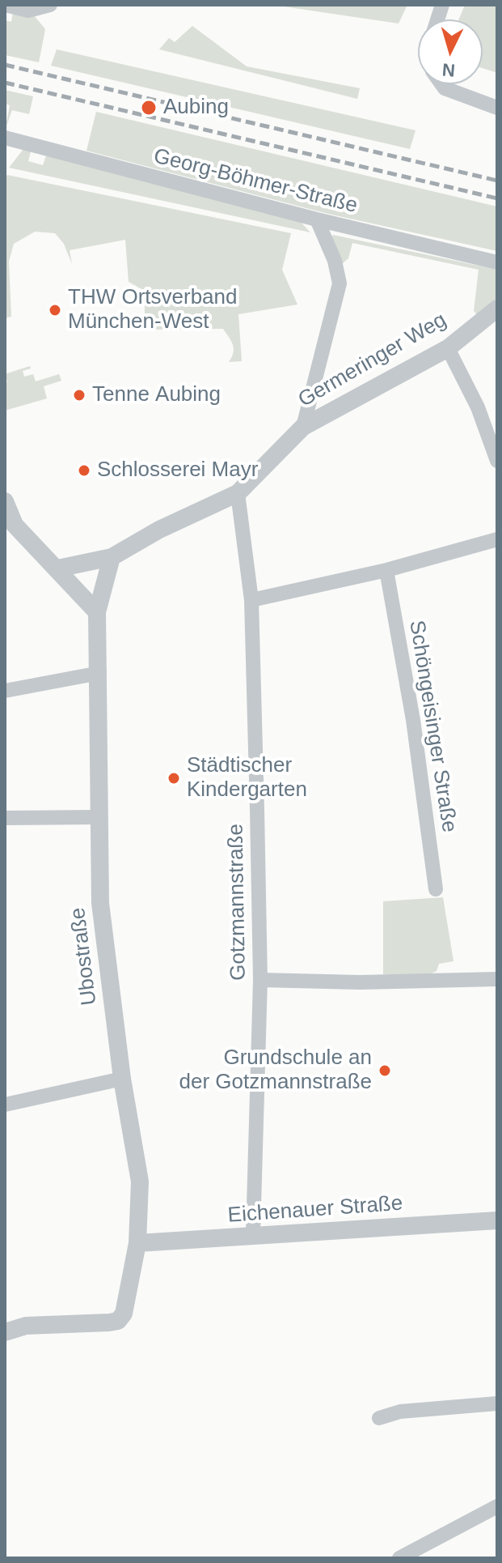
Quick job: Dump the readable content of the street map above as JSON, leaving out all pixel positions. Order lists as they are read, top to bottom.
{
  "streets": {
    "street": [
      "Georg-Böhmer-Straße",
      "Germeringer Weg",
      "Schöngeisinger Straße",
      "Gotzmannstraße",
      "Ubostraße",
      "Eichenauer Straße"
    ]
  },
  "crossings": [
    ["Germeringer Weg", "Gotzmannstraße"],
    ["Gotzmannstraße", "Eichenauer Straße"],
    ["Ubostraße", "Eichenauer Straße"]
  ],
  "places": [
    "Aubing",
    "THW Ortsverband München-West",
    "Tenne Aubing",
    "Schlosserei Mayr",
    "Städtischer Kindergarten",
    "Grundschule an der Gotzmannstraße"
  ],
  "north": "bottom"
}
